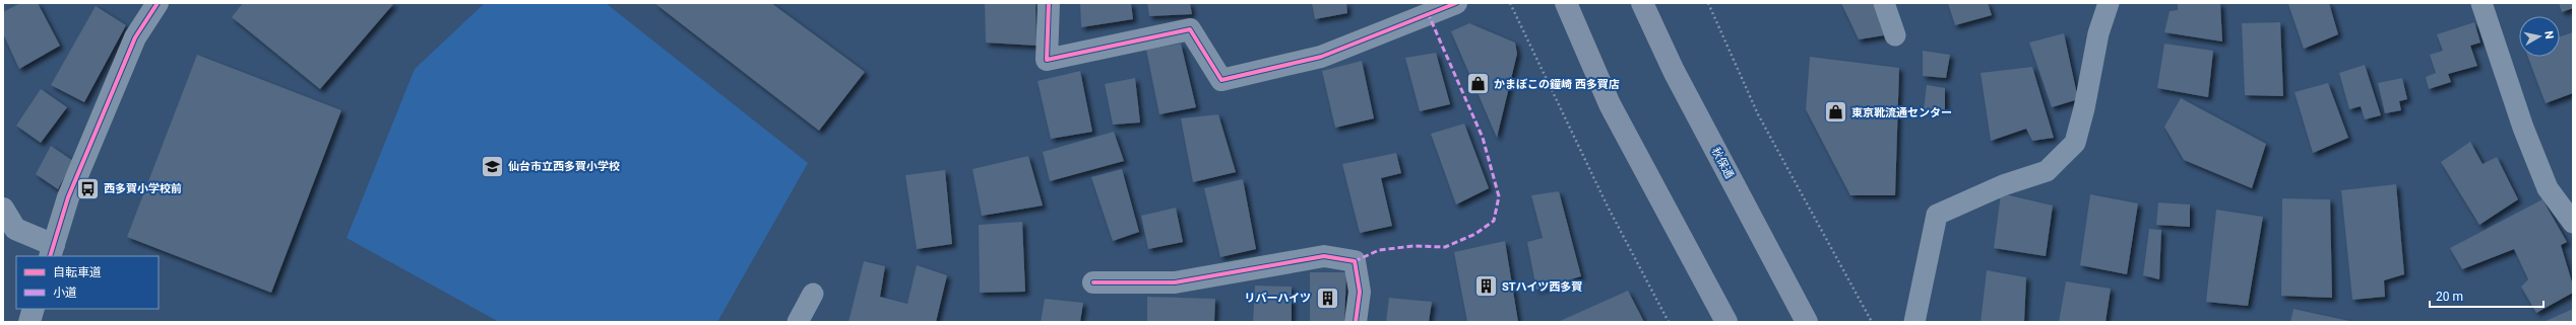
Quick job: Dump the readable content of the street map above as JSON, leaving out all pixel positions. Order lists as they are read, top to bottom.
{
  "streets": {
    "highway": ["秋保通"]
  },
  "places": {
    "shop": ["かまぼこの鐘崎 西多賀店", "東京靴流通センター"],
    "school or university": ["仙台市立西多賀小学校"],
    "bus stop": ["西多賀小学校前"],
    "building": ["STハイツ西多賀", "リバーハイツ"]
  },
  "legend": ["自転車道", "小道"],
  "scale_bar": "20 m",
  "north": "right"
}
